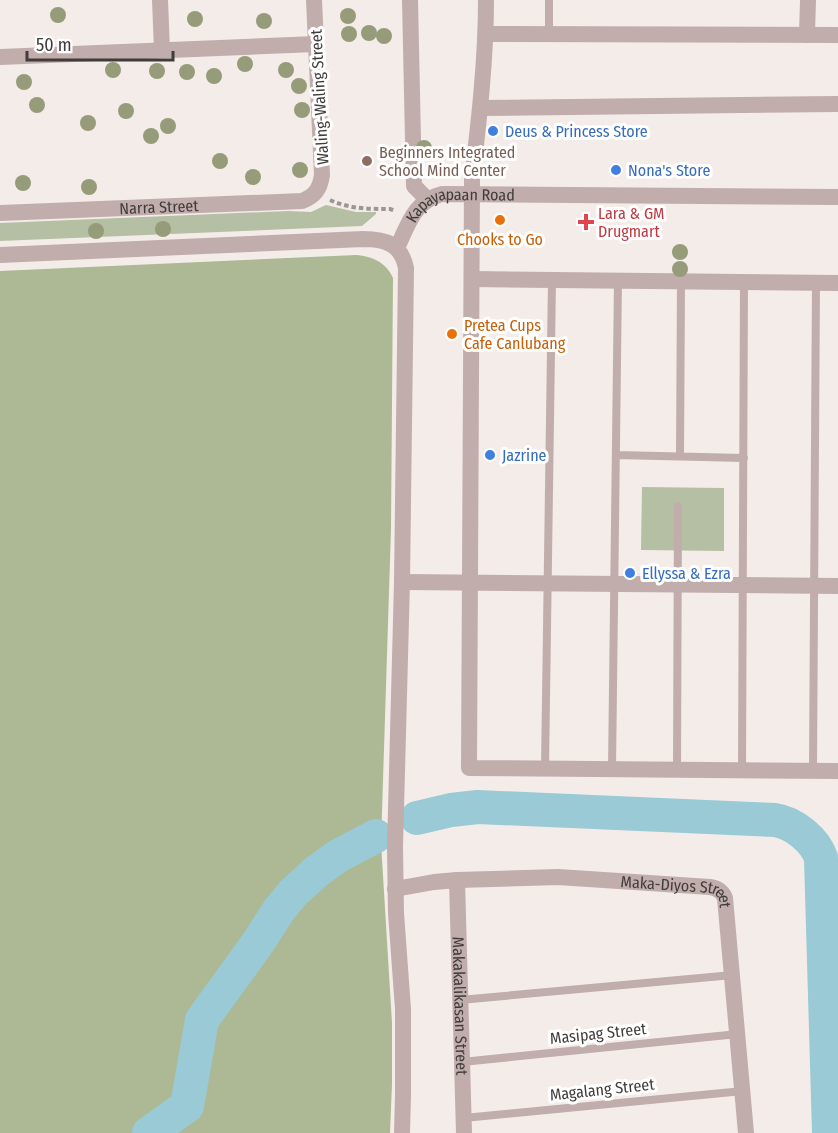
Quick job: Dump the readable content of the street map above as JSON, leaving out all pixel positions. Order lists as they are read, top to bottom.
{
  "streets": {
    "street": [
      "Waling-Waling Street",
      "Narra Street",
      "Kapayapaan Road",
      "Maka-Diyos Street",
      "Makakalikasan Street"
    ],
    "lane": ["Masipag Street", "Magalang Street"]
  },
  "crossings": [
    ["Waling-Waling Street", "Narra Street"],
    ["Maka-Diyos Street", "Makakalikasan Street"],
    ["Maka-Diyos Street", "Masipag Street"],
    ["Maka-Diyos Street", "Magalang Street"],
    ["Makakalikasan Street", "Masipag Street"],
    ["Makakalikasan Street", "Magalang Street"]
  ],
  "places": {
    "other": [
      "Deus & Princess Store",
      "Beginners Integrated School Mind Center",
      "Nona's Store",
      "Chooks to Go",
      "Pretea Cups Cafe Canlubang",
      "Jazrine",
      "Ellyssa & Ezra"
    ],
    "health": ["Lara & GM Drugmart"]
  },
  "scale_bar": "50 m"
}
